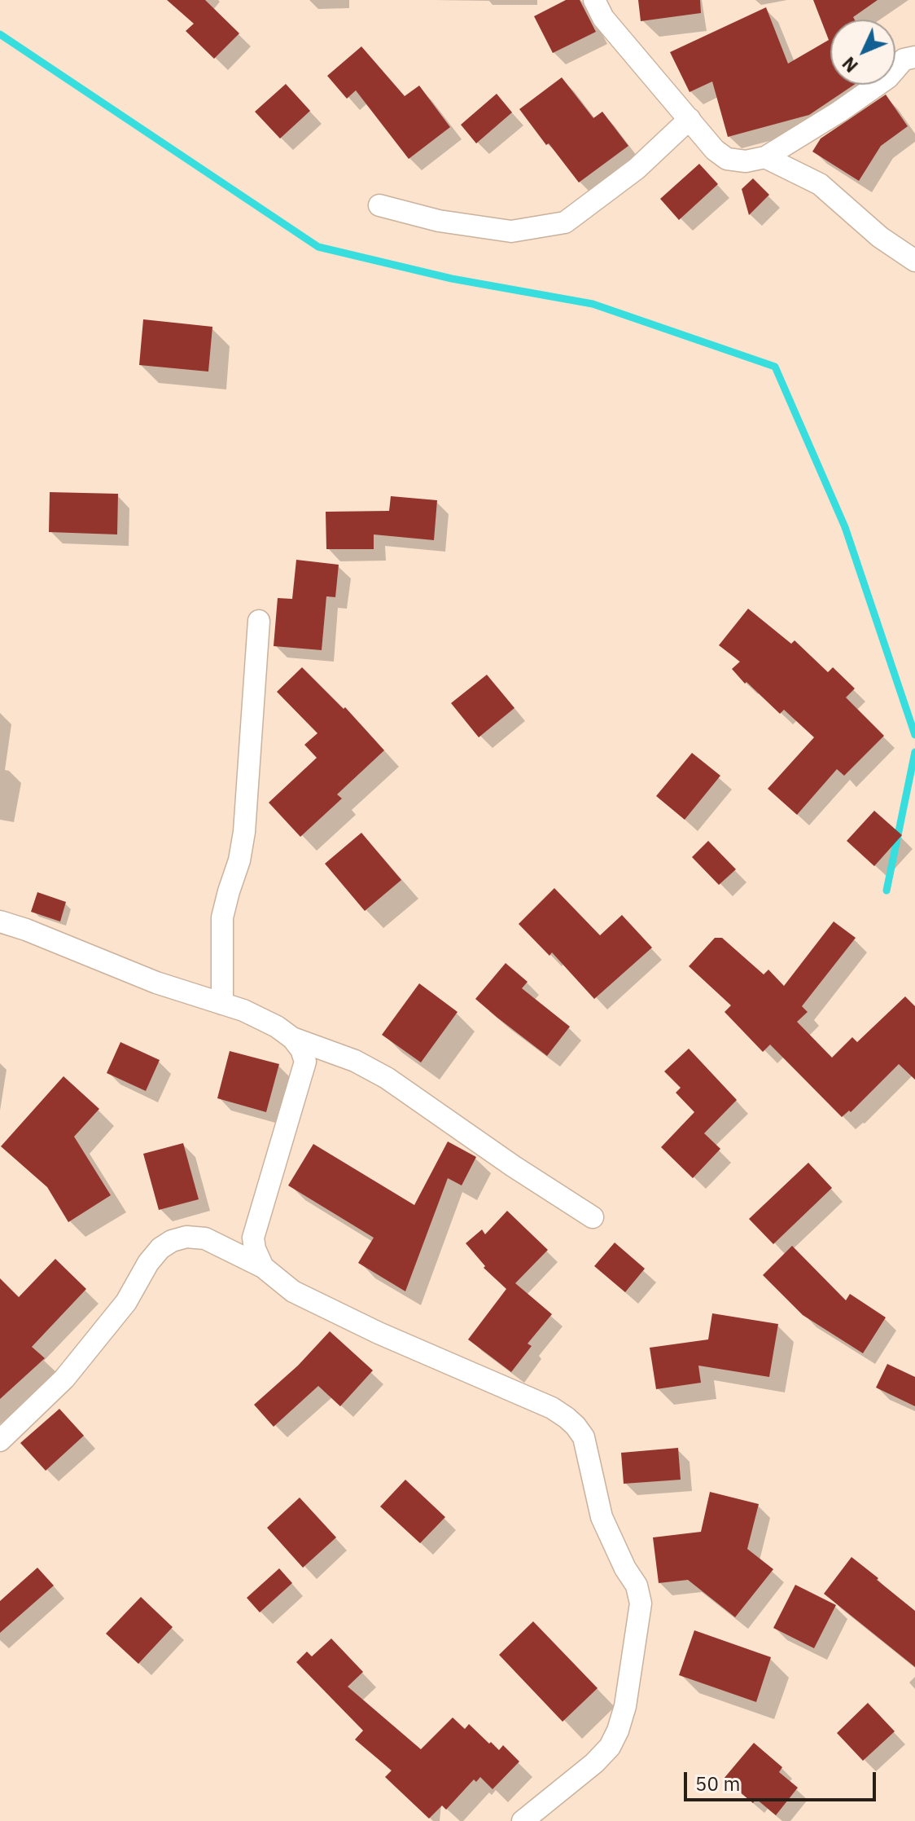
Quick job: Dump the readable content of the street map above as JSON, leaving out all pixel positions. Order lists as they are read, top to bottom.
{
  "scale_bar": "50 m",
  "north": "bottom left"
}
